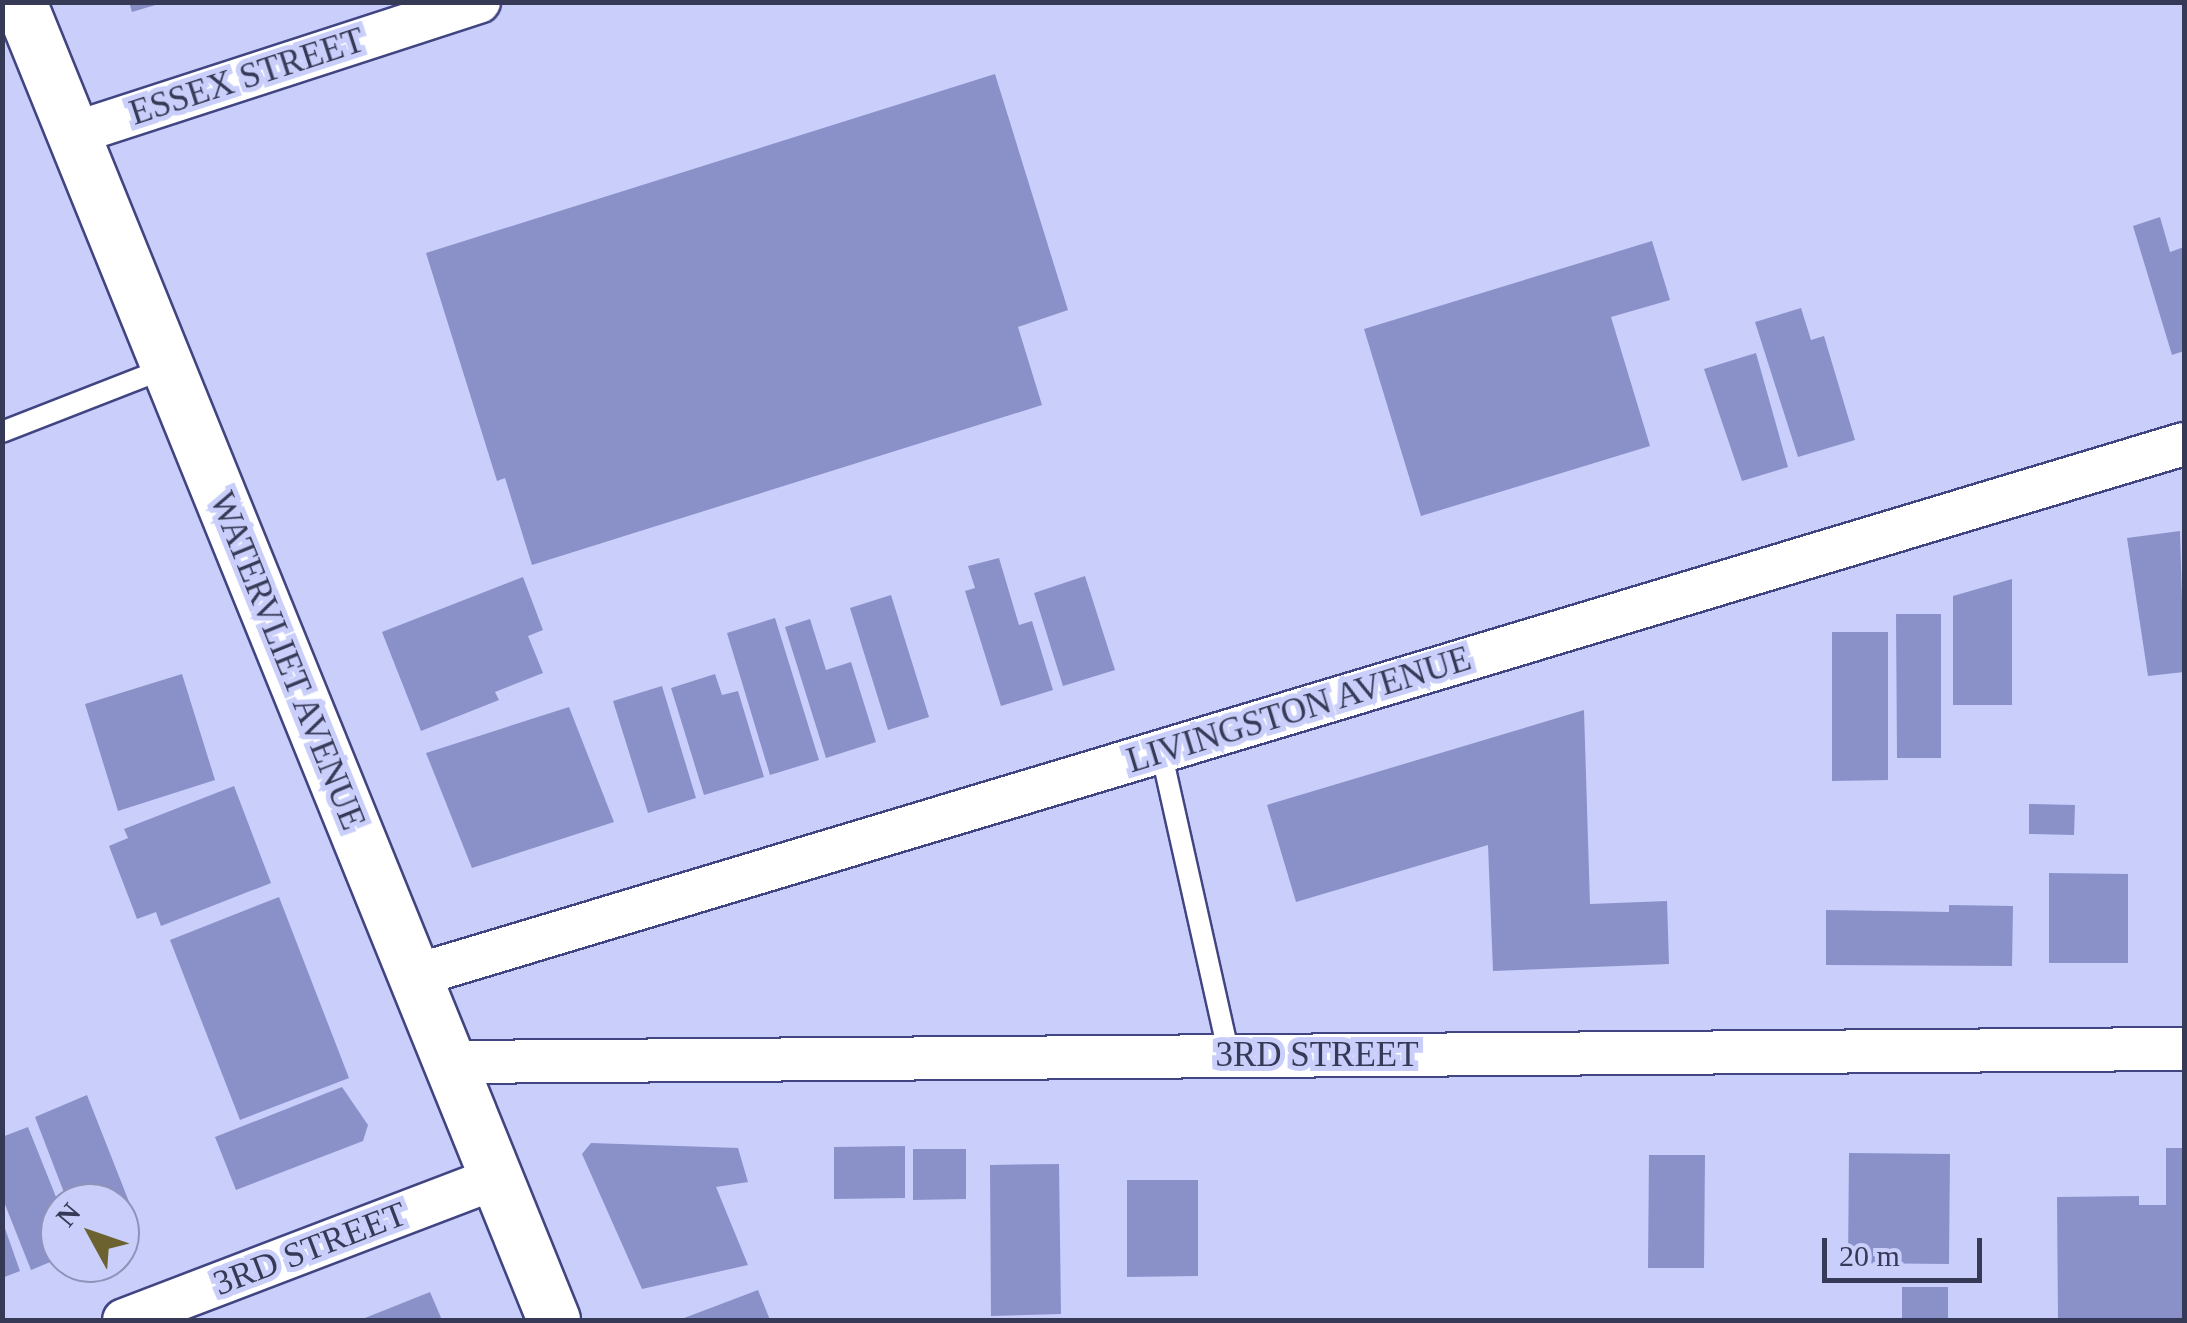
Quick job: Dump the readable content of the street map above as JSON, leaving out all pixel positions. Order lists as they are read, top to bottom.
{
  "streets": {
    "street": [
      "ESSEX STREET",
      "WATERVLIET AVENUE",
      "LIVINGSTON AVENUE",
      "3RD STREET"
    ]
  },
  "crossings": [
    ["ESSEX STREET", "WATERVLIET AVENUE"],
    ["WATERVLIET AVENUE", "LIVINGSTON AVENUE"],
    ["WATERVLIET AVENUE", "3RD STREET"]
  ],
  "scale_bar": "20 m",
  "north": "top left"
}
